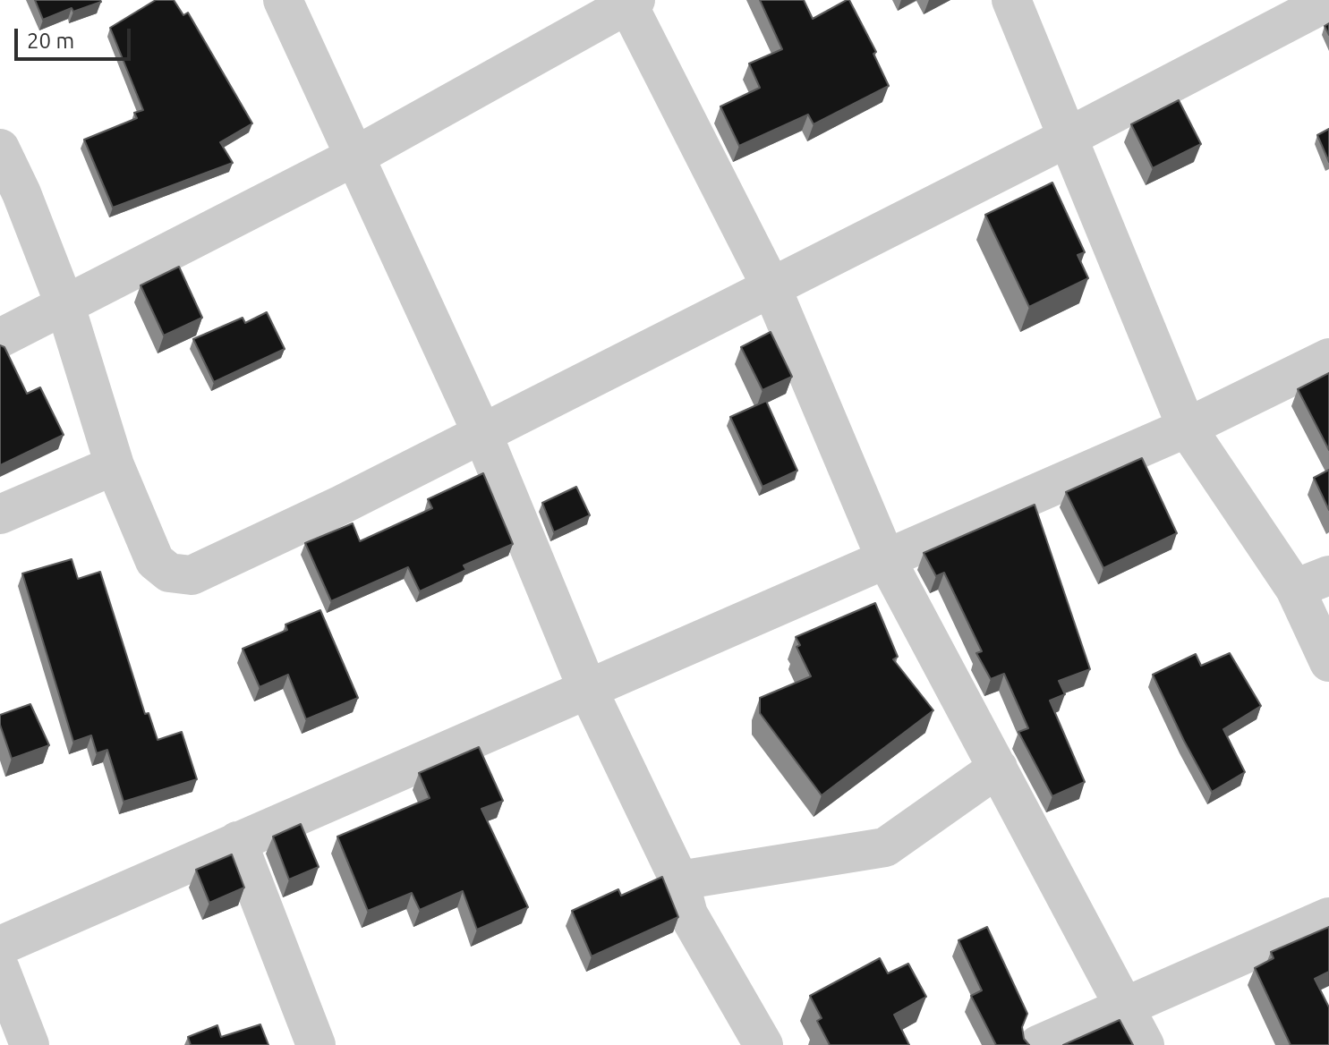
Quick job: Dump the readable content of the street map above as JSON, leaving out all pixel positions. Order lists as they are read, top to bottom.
{
  "scale_bar": "20 m"
}
